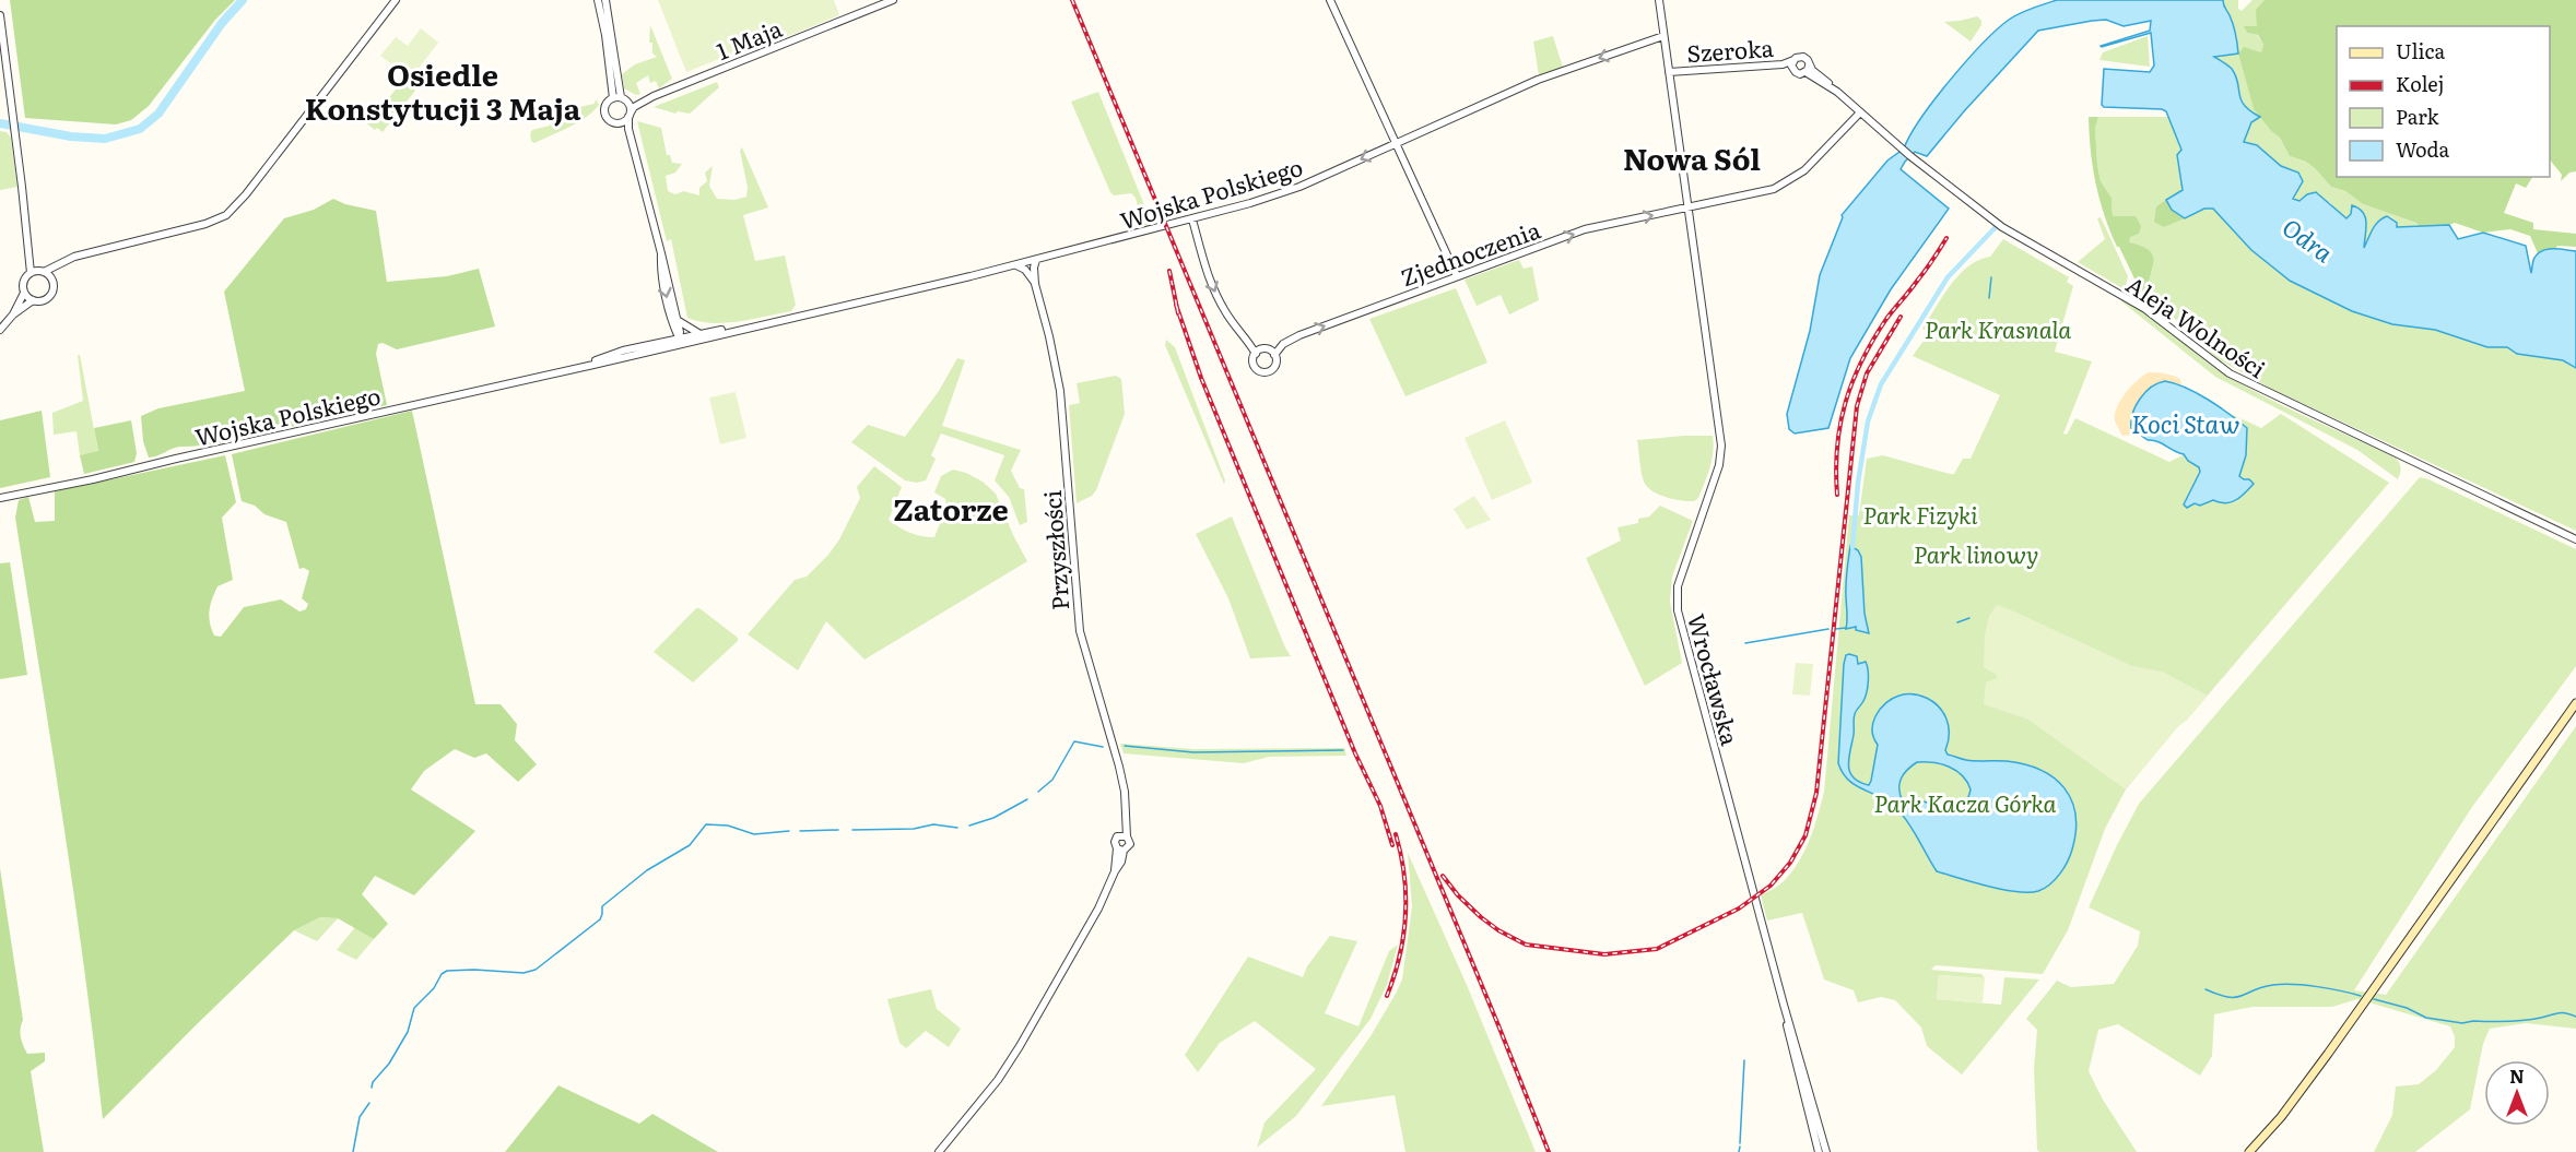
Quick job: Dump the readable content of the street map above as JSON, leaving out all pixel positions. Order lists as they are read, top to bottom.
{
  "streets": {
    "street": [
      "1 Maja",
      "Szeroka",
      "Wojska Polskiego",
      "Zjednoczenia",
      "Aleja Wolności",
      "Przyszłości",
      "Wrocławska"
    ]
  },
  "crossings": [
    ["Szeroka", "Aleja Wolności"],
    ["Szeroka", "Wrocławska"],
    ["Wojska Polskiego", "Przyszłości"],
    ["Wojska Polskiego", "Wrocławska"],
    ["Zjednoczenia", "Aleja Wolności"],
    ["Zjednoczenia", "Wrocławska"]
  ],
  "one_way": ["Zjednoczenia"],
  "districts": ["Osiedle Konstytucji 3 Maja", "Nowa Sól", "Zatorze"],
  "water": ["Odra", "Koci Staw"],
  "parks": [
    "Park Krasnala",
    "Park Fizyki",
    "Park linowy",
    "Park Kacza Górka"
  ],
  "legend": [
    "Ulica",
    "Kolej",
    "Park",
    "Woda"
  ],
  "north": "top"
}
